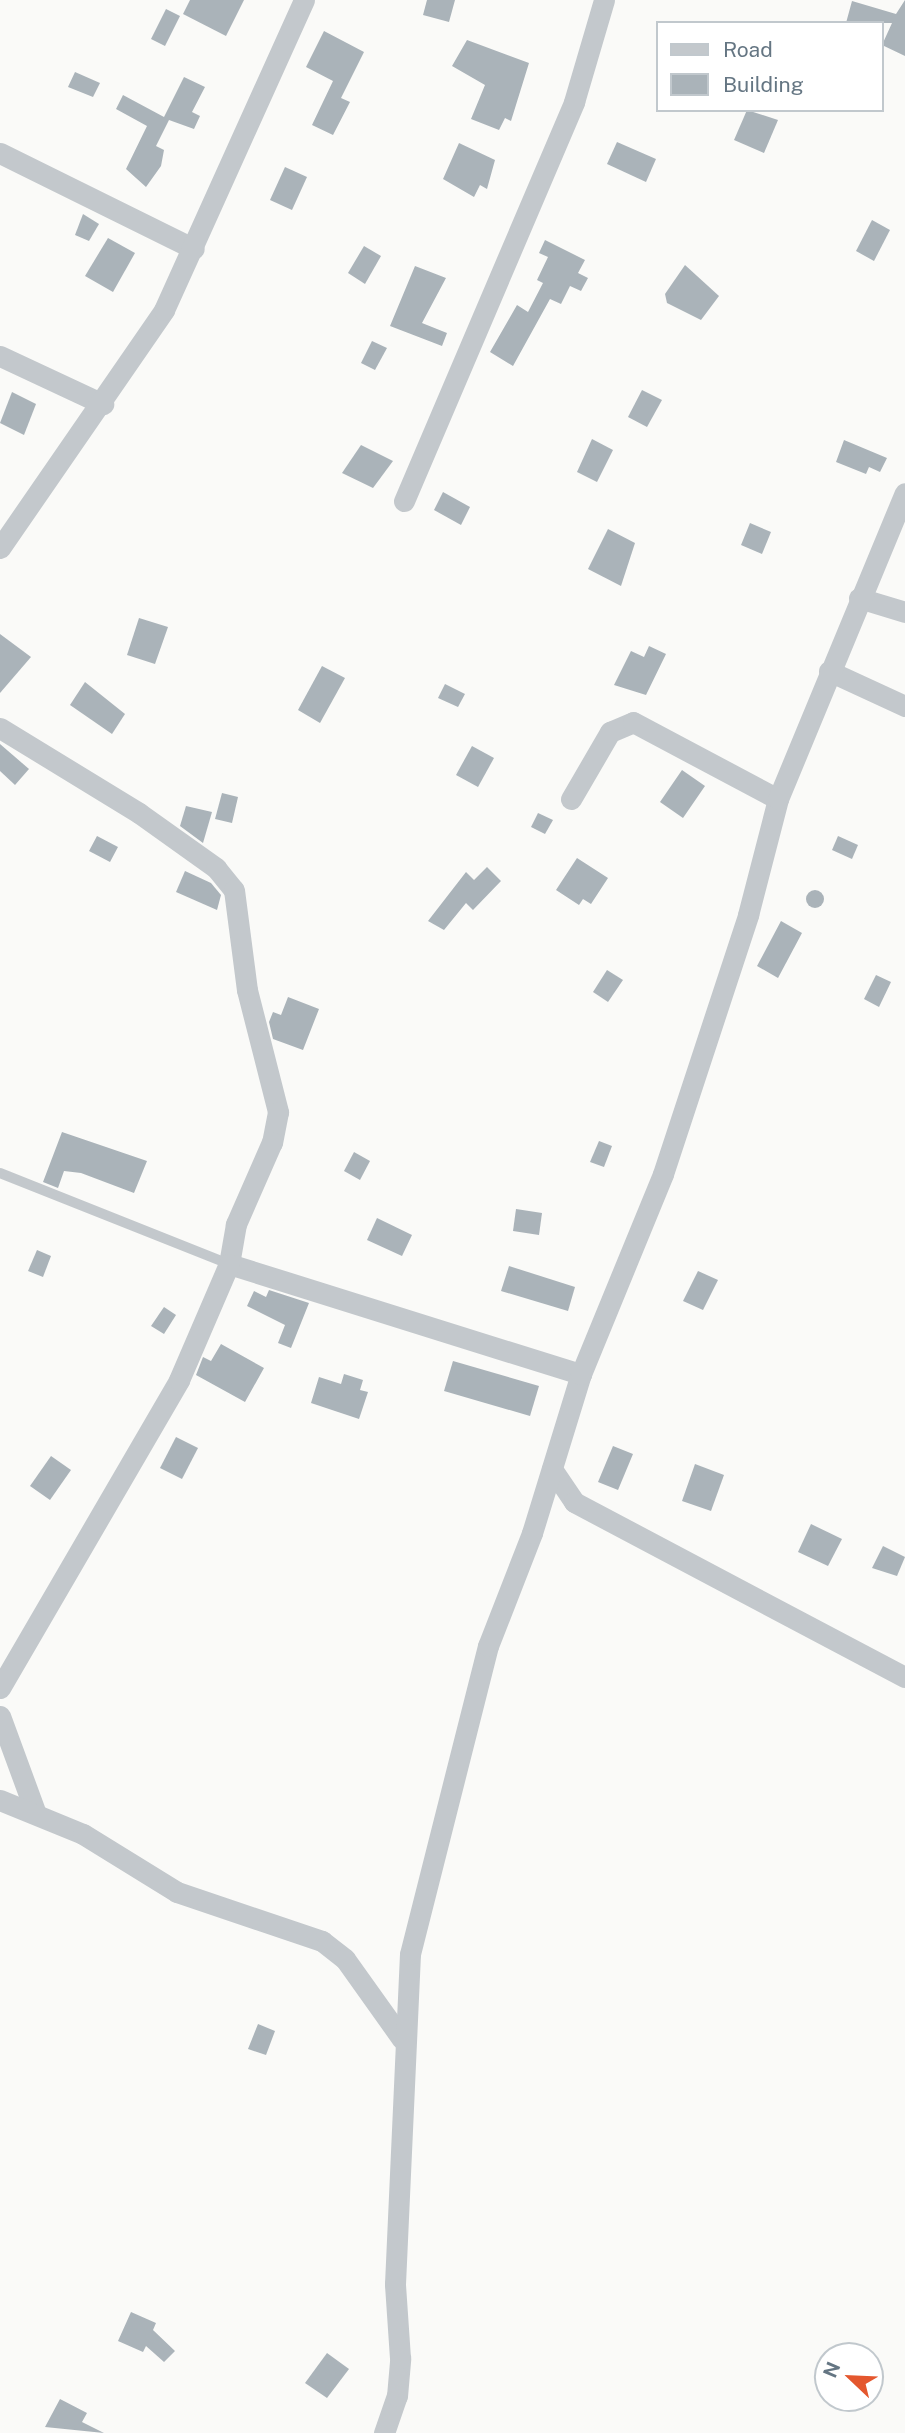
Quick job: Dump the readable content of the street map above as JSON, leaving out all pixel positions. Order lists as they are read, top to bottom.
{
  "legend": ["Road", "Building"],
  "north": "top left"
}
